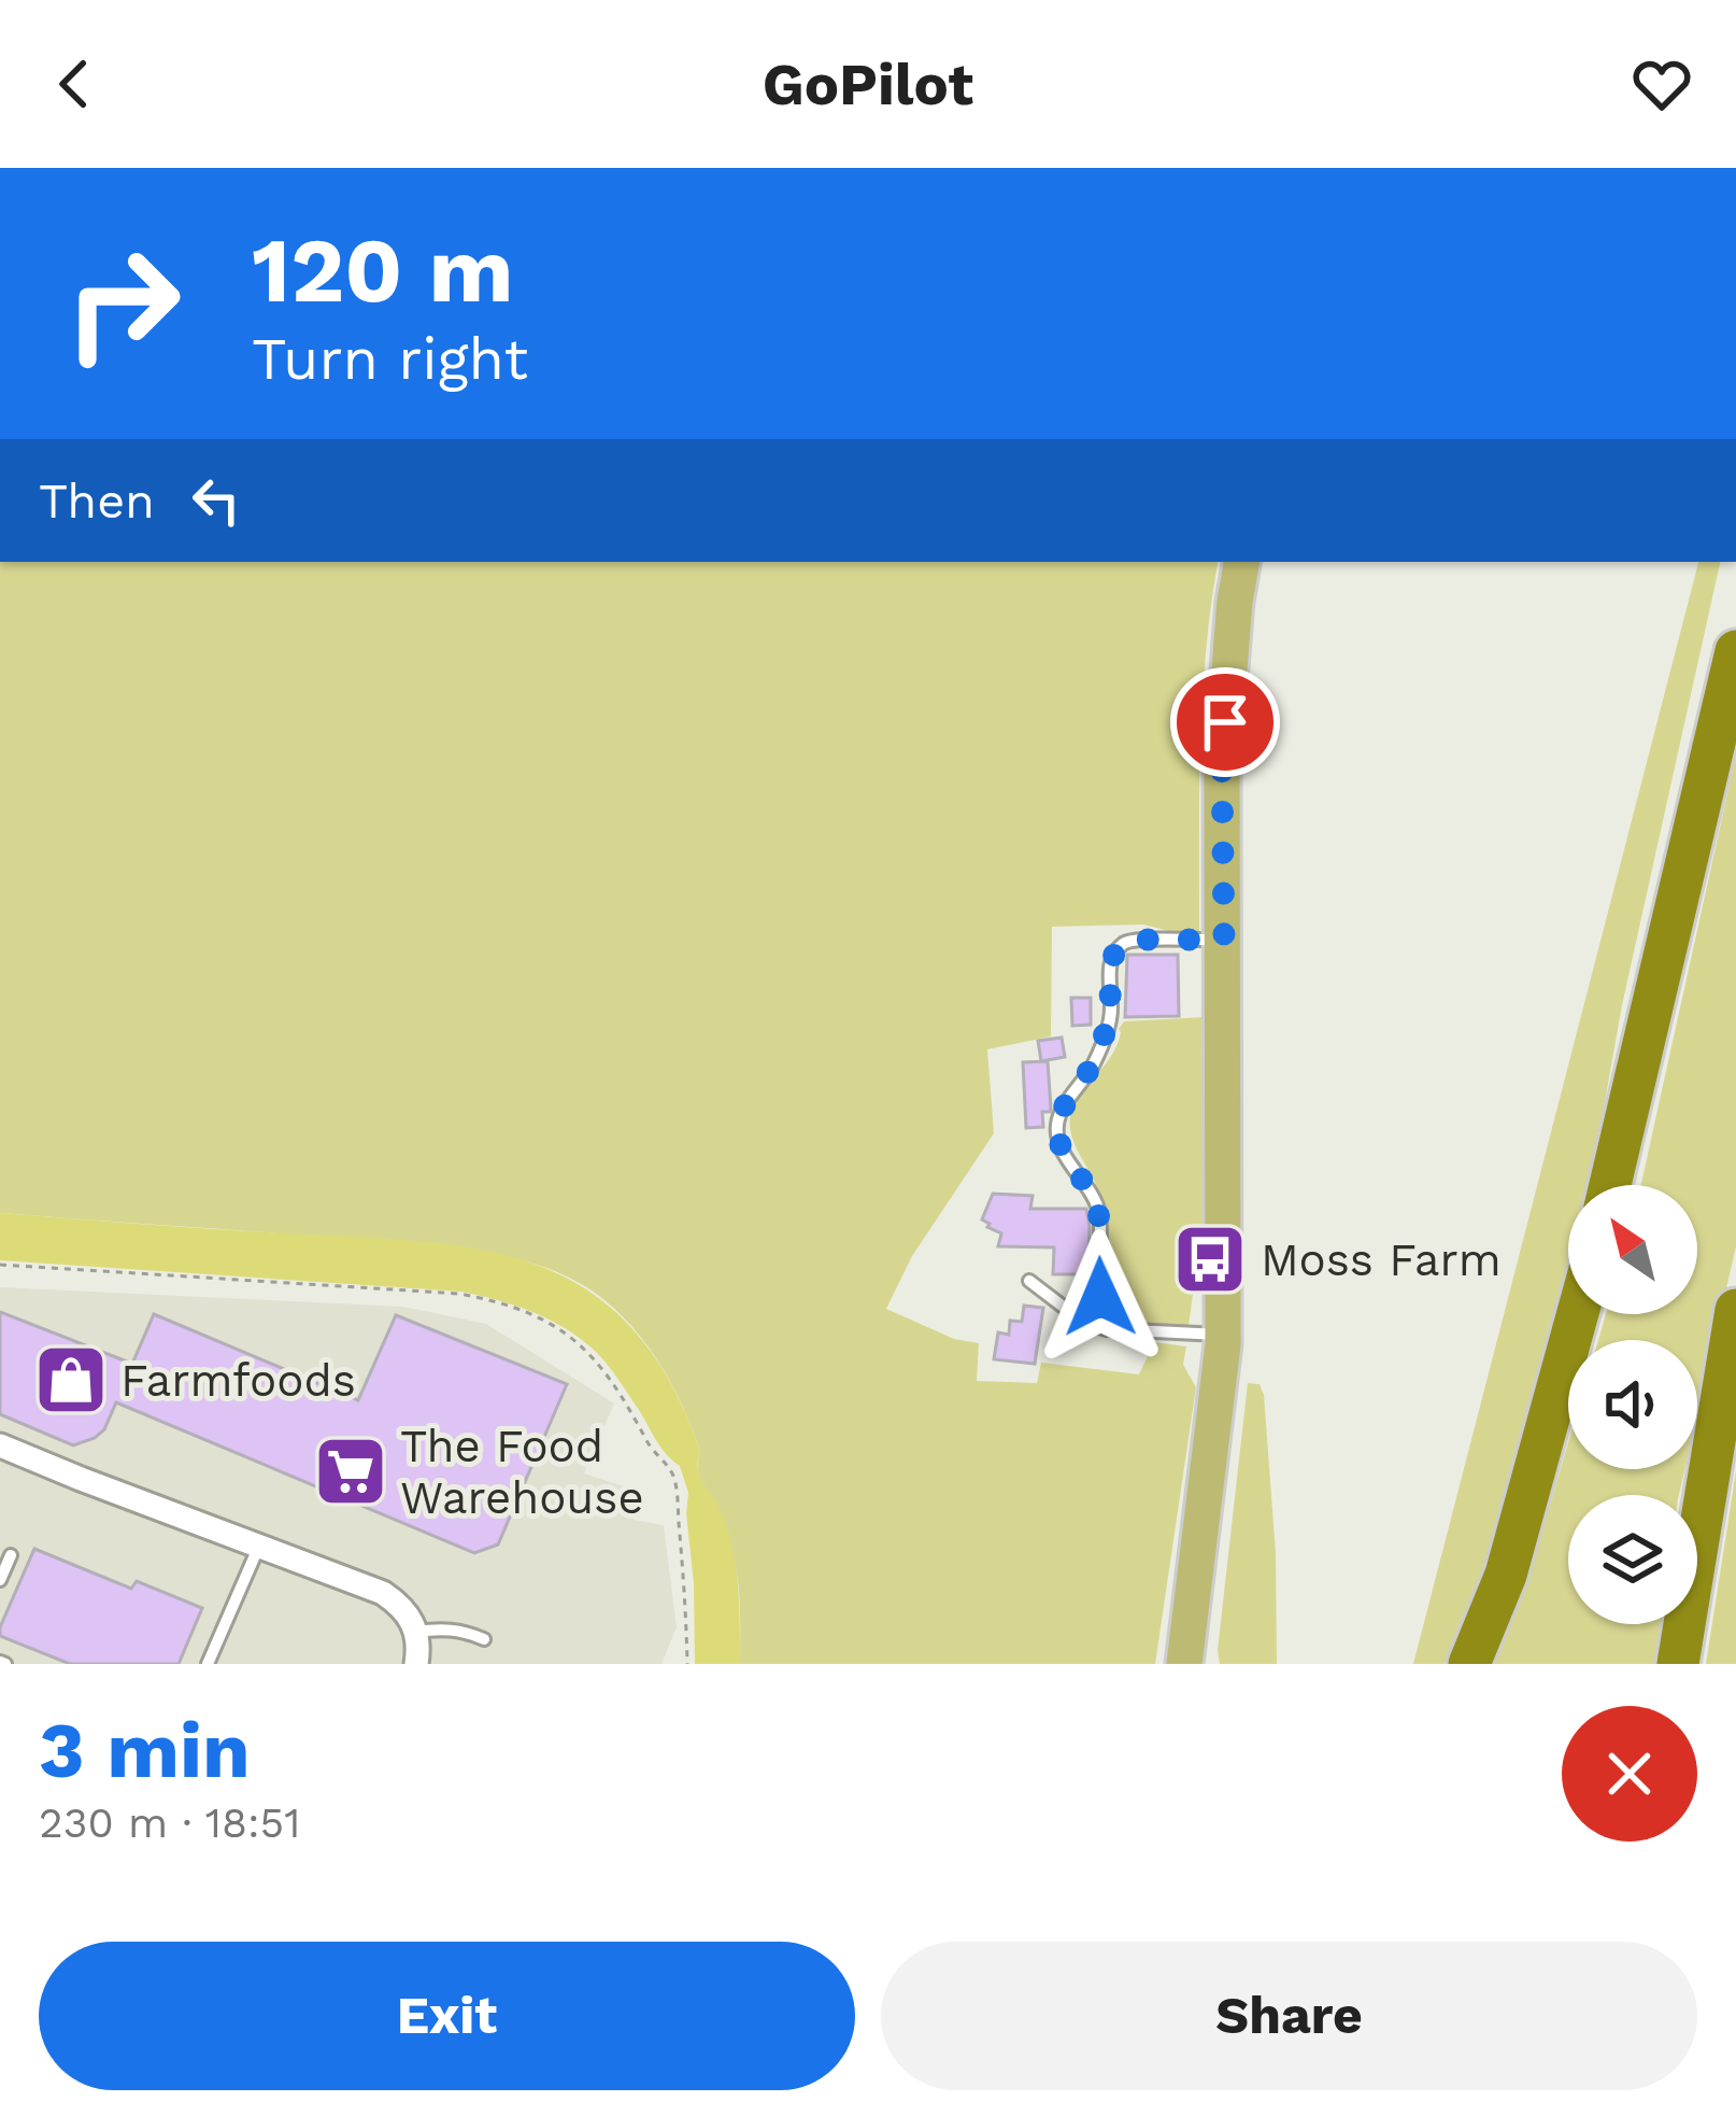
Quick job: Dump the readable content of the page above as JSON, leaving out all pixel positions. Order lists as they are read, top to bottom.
{
  "places": {
    "bus stop": ["Moss Farm"],
    "shop": ["Farmfoods"],
    "supermarket": ["The Food Warehouse"]
  },
  "north": "top left",
  "page": {
    "header": "GoPilot",
    "turn": ["120 m", "Turn right"],
    "then": "Then",
    "heading": ["3 min", "230 m · 18:51"],
    "buttons": ["Exit", "Share"]
  }
}
